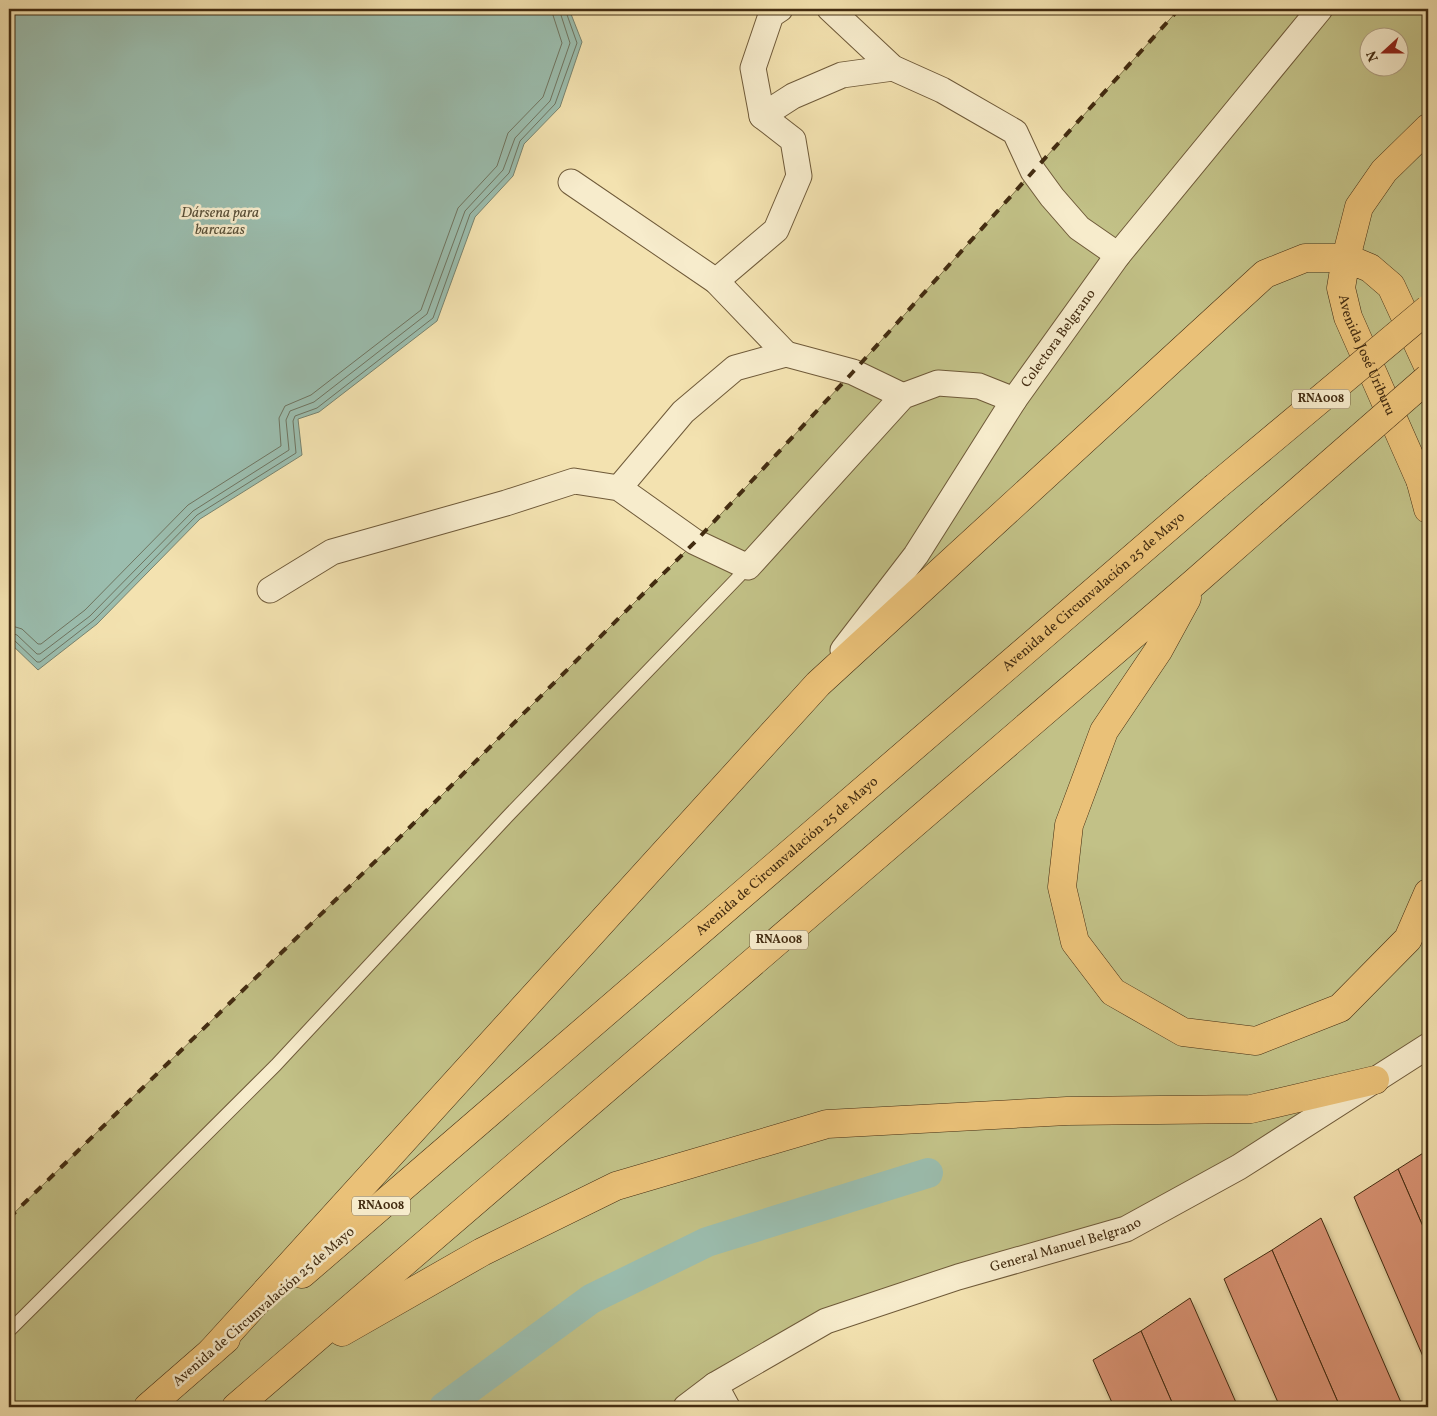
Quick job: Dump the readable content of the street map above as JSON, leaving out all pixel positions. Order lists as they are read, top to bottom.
{
  "streets": {
    "main road": ["Avenida José Uriburu", "RNA008", "Avenida de Circunvalación 25 de Mayo"],
    "street": ["Colectora Belgrano", "General Manuel Belgrano"]
  },
  "crossings": [
    ["RNA008", "General Manuel Belgrano"]
  ],
  "water": ["Dársena para barcazas"],
  "north": "left"
}
